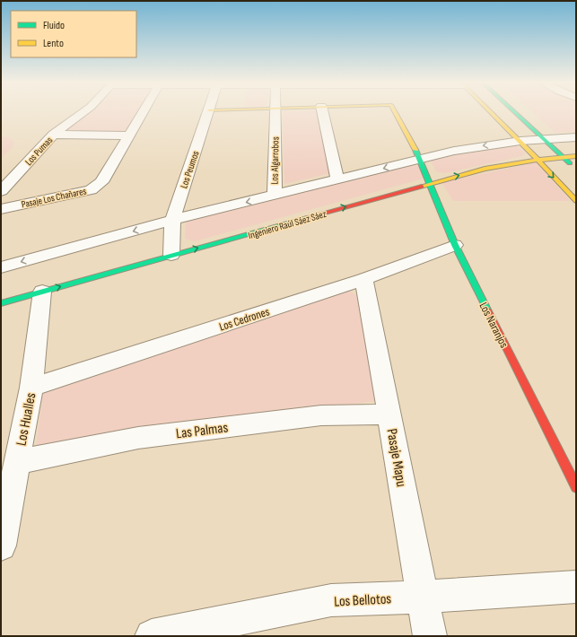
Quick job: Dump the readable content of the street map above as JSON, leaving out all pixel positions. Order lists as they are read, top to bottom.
{
  "streets": {
    "street": [
      "Los Pumas",
      "Los Algarrobos",
      "Los Peumos",
      "Pasaje Los Chañares",
      "Ingeniero Raúl Sáez Sáez",
      "Los Cedrones",
      "Los Naranjos",
      "Los Hualles",
      "Las Palmas",
      "Pasaje Mapu",
      "Los Bellotos"
    ]
  },
  "crossings": [
    ["Los Peumos", "Ingeniero Raúl Sáez Sáez"],
    ["Ingeniero Raúl Sáez Sáez", "Los Naranjos"],
    ["Ingeniero Raúl Sáez Sáez", "Los Hualles"],
    ["Los Cedrones", "Los Naranjos"],
    ["Los Cedrones", "Los Hualles"],
    ["Los Cedrones", "Pasaje Mapu"],
    ["Los Hualles", "Las Palmas"],
    ["Las Palmas", "Pasaje Mapu"],
    ["Pasaje Mapu", "Los Bellotos"]
  ],
  "legend": ["Fluido", "Lento"]
}
